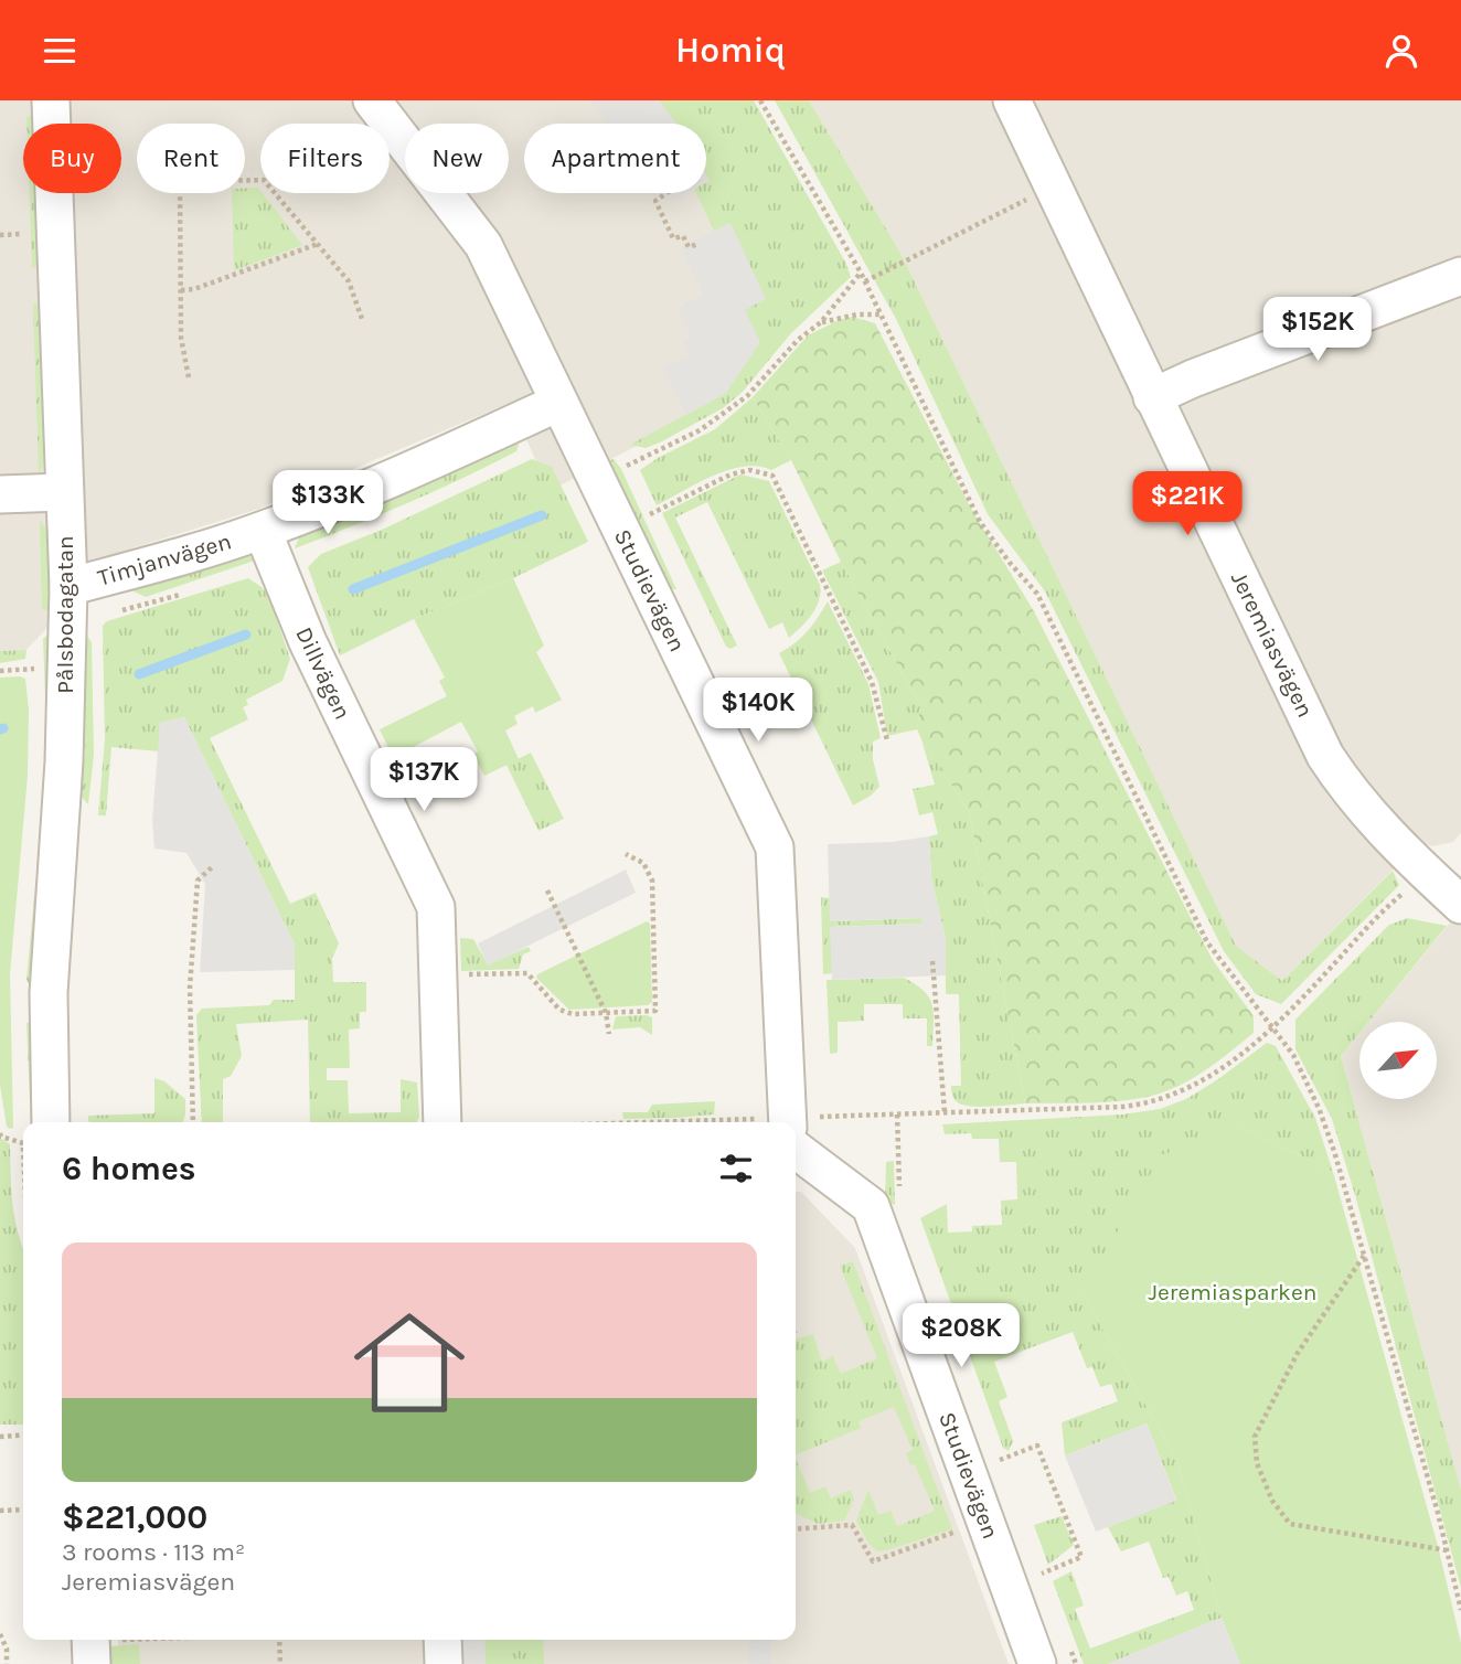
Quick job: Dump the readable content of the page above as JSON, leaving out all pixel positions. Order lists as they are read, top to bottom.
{
  "streets": {
    "street": [
      "Timjanvägen",
      "Studievägen",
      "Pålsbodagatan",
      "Jeremiasvägen",
      "Dillvägen"
    ]
  },
  "crossings": [
    ["Timjanvägen", "Studievägen"],
    ["Timjanvägen", "Pålsbodagatan"],
    ["Timjanvägen", "Dillvägen"]
  ],
  "parks": ["Jeremiasparken"],
  "north": "top right",
  "page": {
    "header": "Homiq",
    "chip": [
      "Buy",
      "Rent",
      "Filters",
      "New",
      "Apartment"
    ],
    "price": [
      "$152K",
      "$133K",
      "$221K",
      "$140K",
      "$137K",
      "$208K"
    ],
    "heading": "6 homes",
    "list": [
      {
        "name": "$221,000",
        "note": "3 rooms · 113 m² · Jeremiasvägen"
      }
    ]
  }
}
